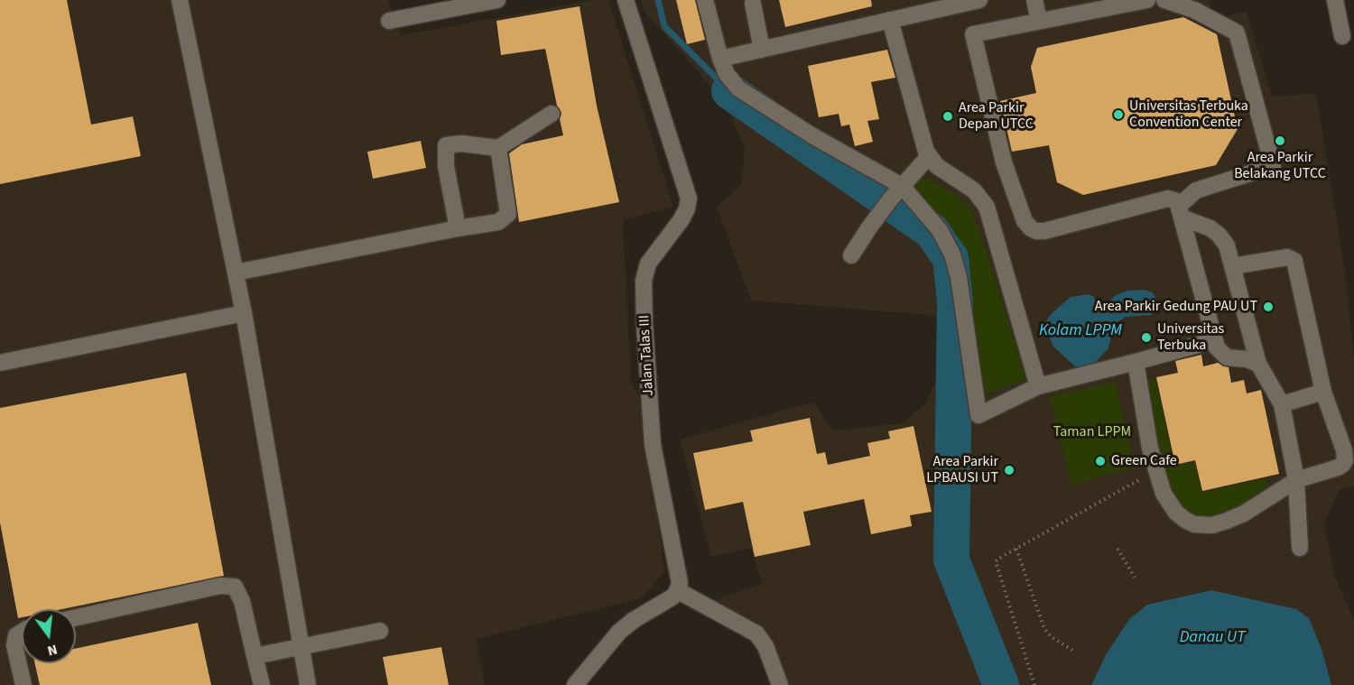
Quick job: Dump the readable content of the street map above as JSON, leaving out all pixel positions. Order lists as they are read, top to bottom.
{
  "streets": {
    "street": ["Jalan Talas III"]
  },
  "water": ["Kolam LPPM", "Danau UT"],
  "parks": ["Taman LPPM"],
  "places": [
    "Universitas Terbuka Convention Center",
    "Area Parkir Depan UTCC",
    "Area Parkir Belakang UTCC",
    "Area Parkir Gedung PAU UT",
    "Universitas Terbuka",
    "Green Cafe",
    "Area Parkir LPBAUSI UT"
  ],
  "north": "bottom"
}
